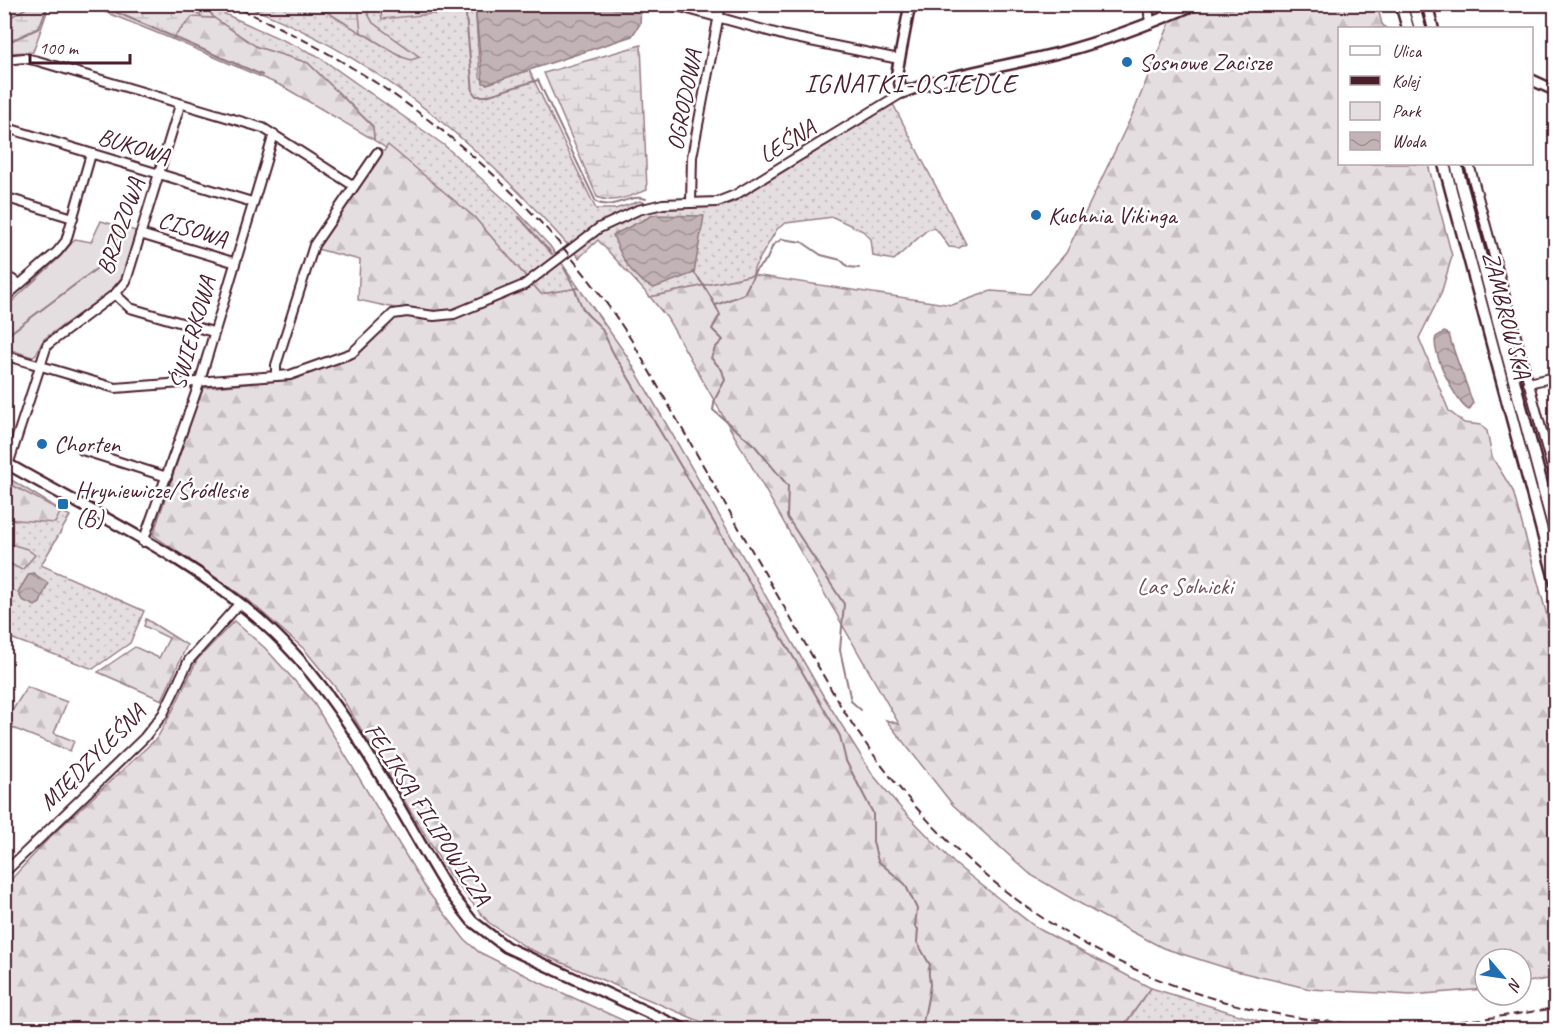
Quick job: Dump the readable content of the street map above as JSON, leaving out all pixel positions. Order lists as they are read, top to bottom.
{
  "streets": {
    "main road": ["ZAMBROWSKA"],
    "street": [
      "OGRODOWA",
      "LEŚNA",
      "BUKOWA",
      "BRZOZOWA",
      "CISOWA",
      "ŚWIERKOWA",
      "MIĘDZYLEŚNA",
      "FELIKSA FILIPOWICZA"
    ]
  },
  "crossings": [
    ["OGRODOWA", "LEŚNA"],
    ["BUKOWA", "BRZOZOWA"],
    ["BUKOWA", "ŚWIERKOWA"],
    ["BRZOZOWA", "CISOWA"],
    ["BRZOZOWA", "FELIKSA FILIPOWICZA"],
    ["CISOWA", "ŚWIERKOWA"],
    ["ŚWIERKOWA", "FELIKSA FILIPOWICZA"],
    ["MIĘDZYLEŚNA", "FELIKSA FILIPOWICZA"]
  ],
  "districts": ["IGNATKI-OSIEDLE"],
  "parks": ["Las Solnicki"],
  "places": {
    "other": ["Sosnowe Zacisze", "Kuchnia Vikinga", "Chorten"],
    "transit": ["Hryniewicze/Śródlesie (B)"]
  },
  "legend": [
    "Ulica",
    "Kolej",
    "Park",
    "Woda"
  ],
  "scale_bar": "100 m",
  "north": "bottom right"
}
